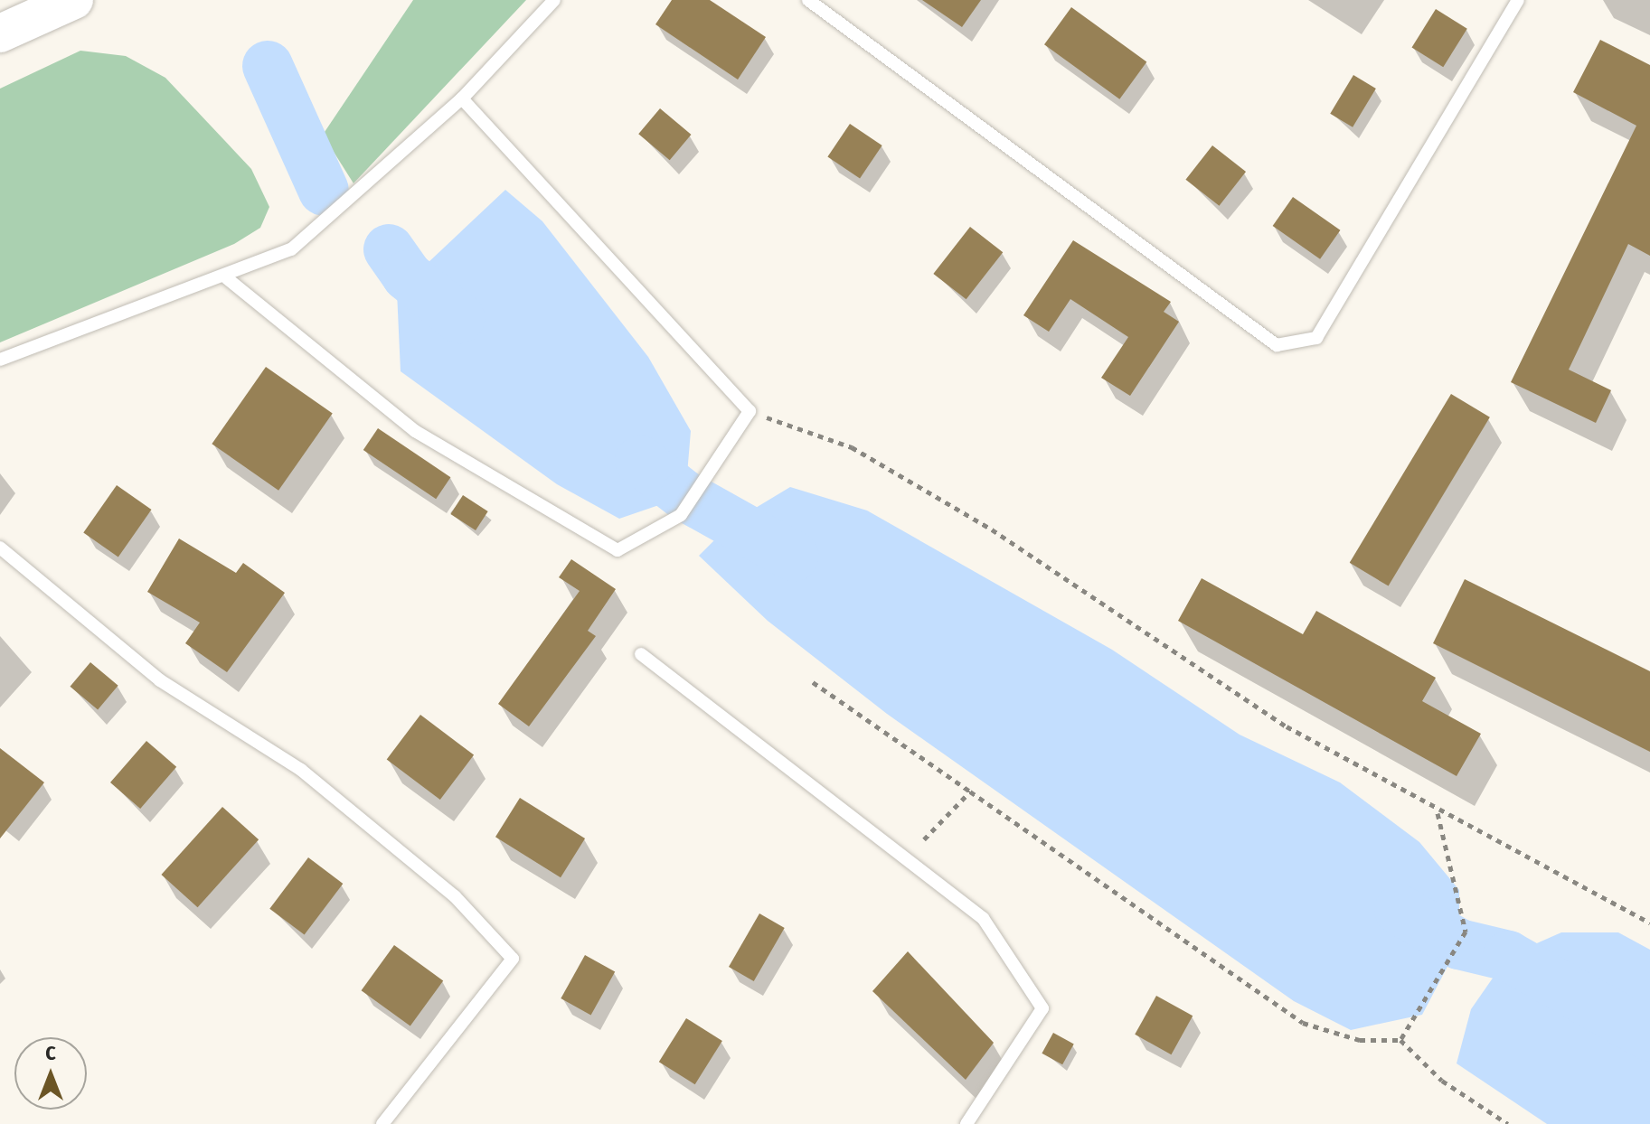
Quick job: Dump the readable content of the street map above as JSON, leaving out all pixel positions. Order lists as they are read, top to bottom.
{
  "north": "top"
}
